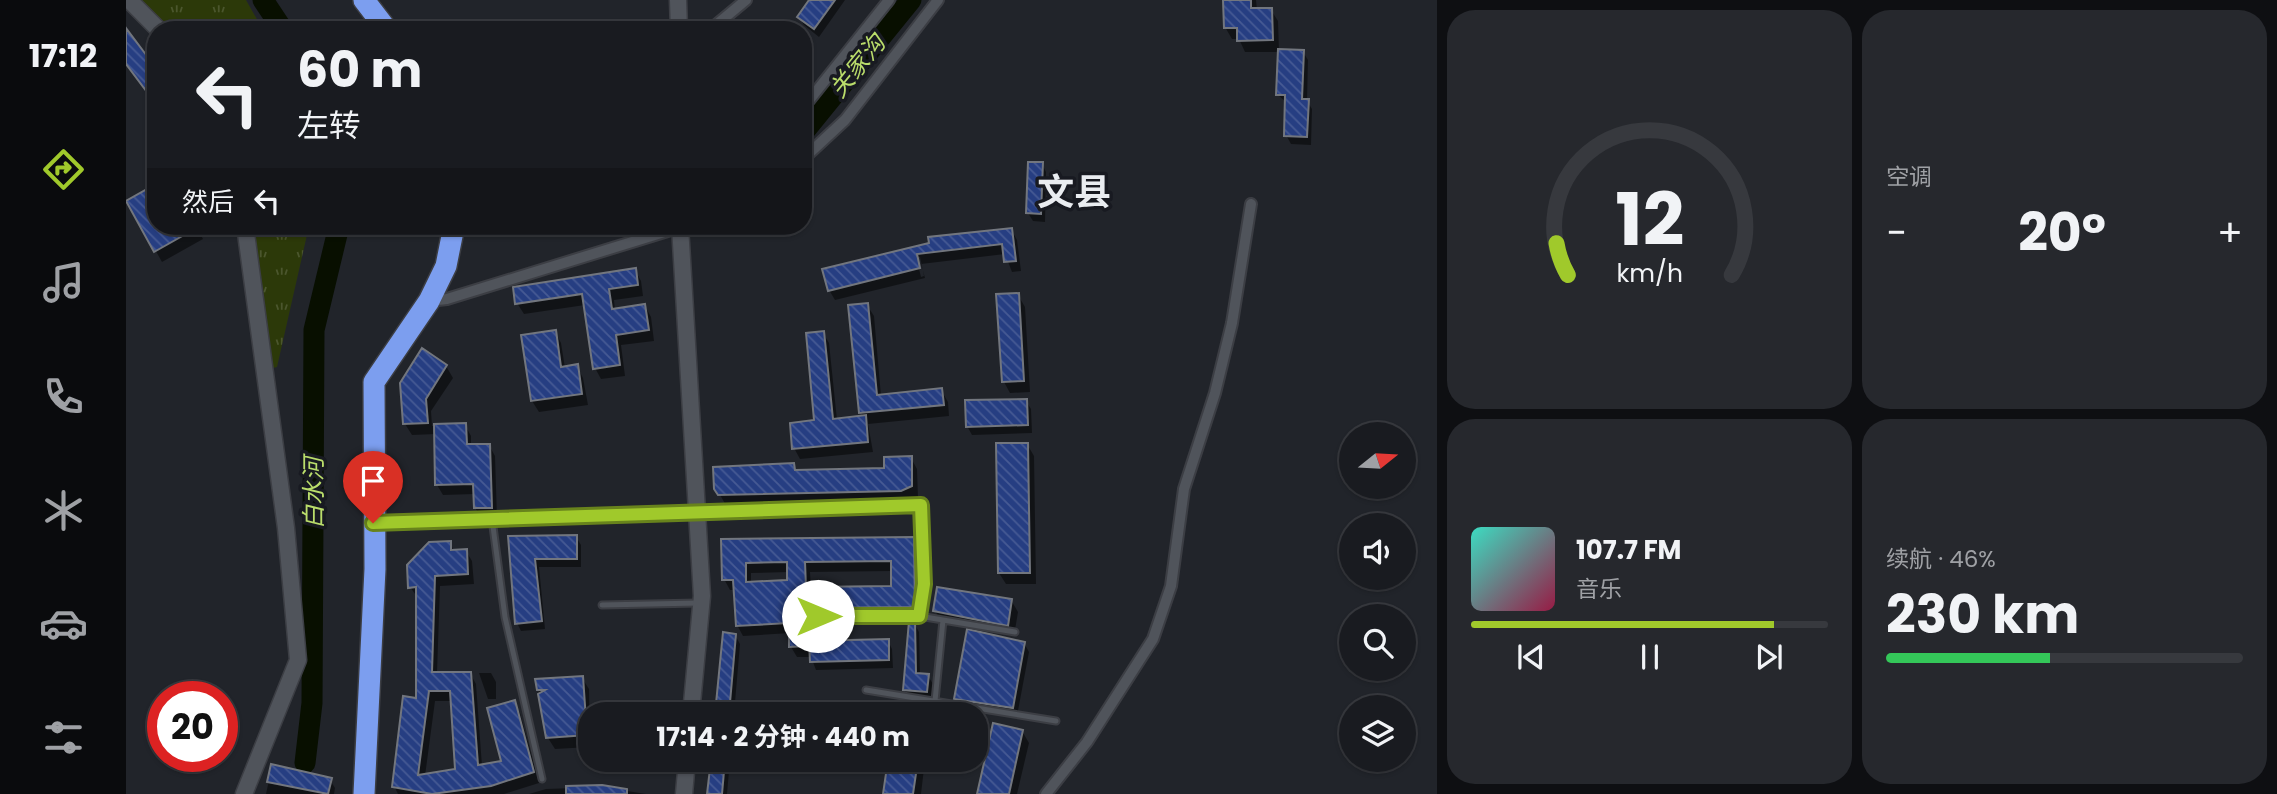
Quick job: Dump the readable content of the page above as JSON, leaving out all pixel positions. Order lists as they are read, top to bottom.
{
  "districts": ["文县"],
  "water": ["关家沟", "白水河"],
  "north": "right",
  "page": {
    "tabs": "17:12",
    "tile": [
      "空调",
      ["续航 · 46%", "230 km"]
    ],
    "turn": ["60 m", "左转"],
    "then": "然后",
    "heat": ["−", "20°", "+"],
    "song": ["107.7 FM", "音乐"],
    "limit": "20",
    "trip": "17:14 · 2 分钟 · 440 m",
    "gauge": ["12", "km/h"]
  }
}
